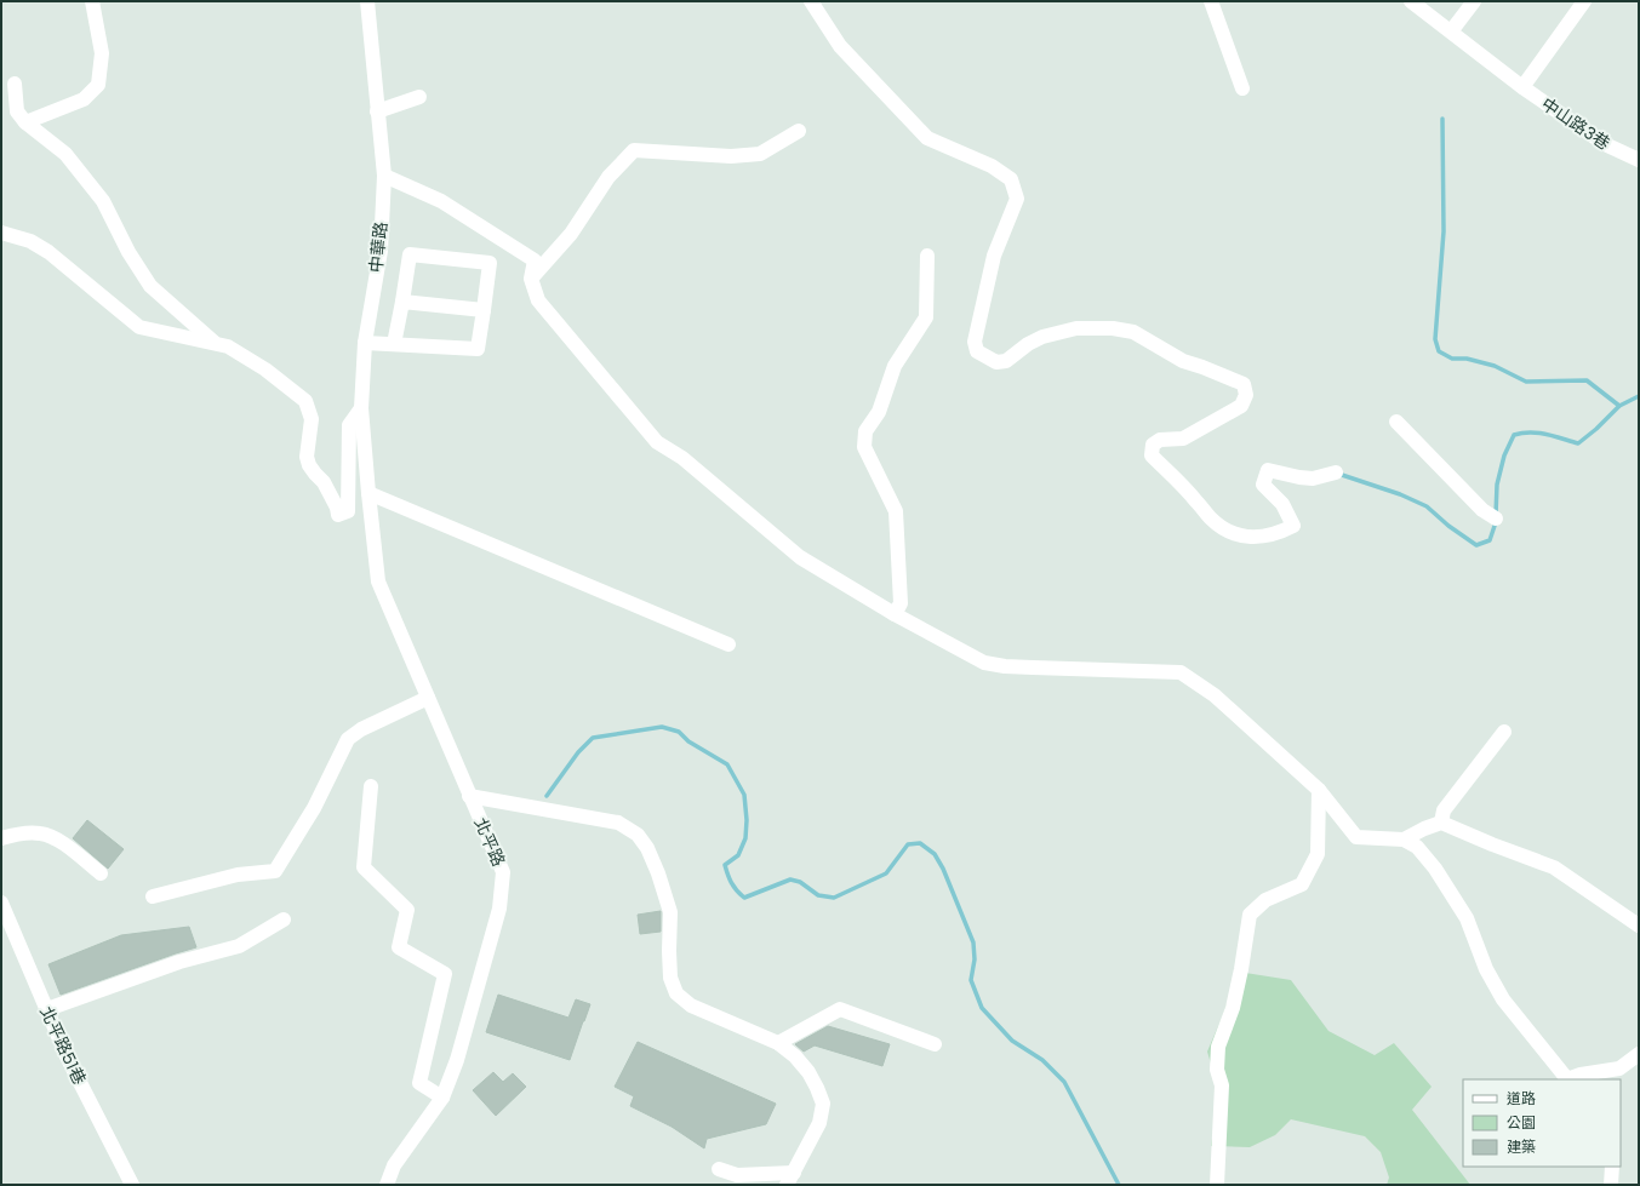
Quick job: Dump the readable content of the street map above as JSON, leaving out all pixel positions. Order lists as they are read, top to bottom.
{
  "streets": {
    "street": [
      "中山路3巷",
      "中華路",
      "北平路",
      "北平路51巷"
    ]
  },
  "crossings": [
    ["中華路", "北平路"]
  ],
  "legend": ["道路", "公園", "建築"]
}
